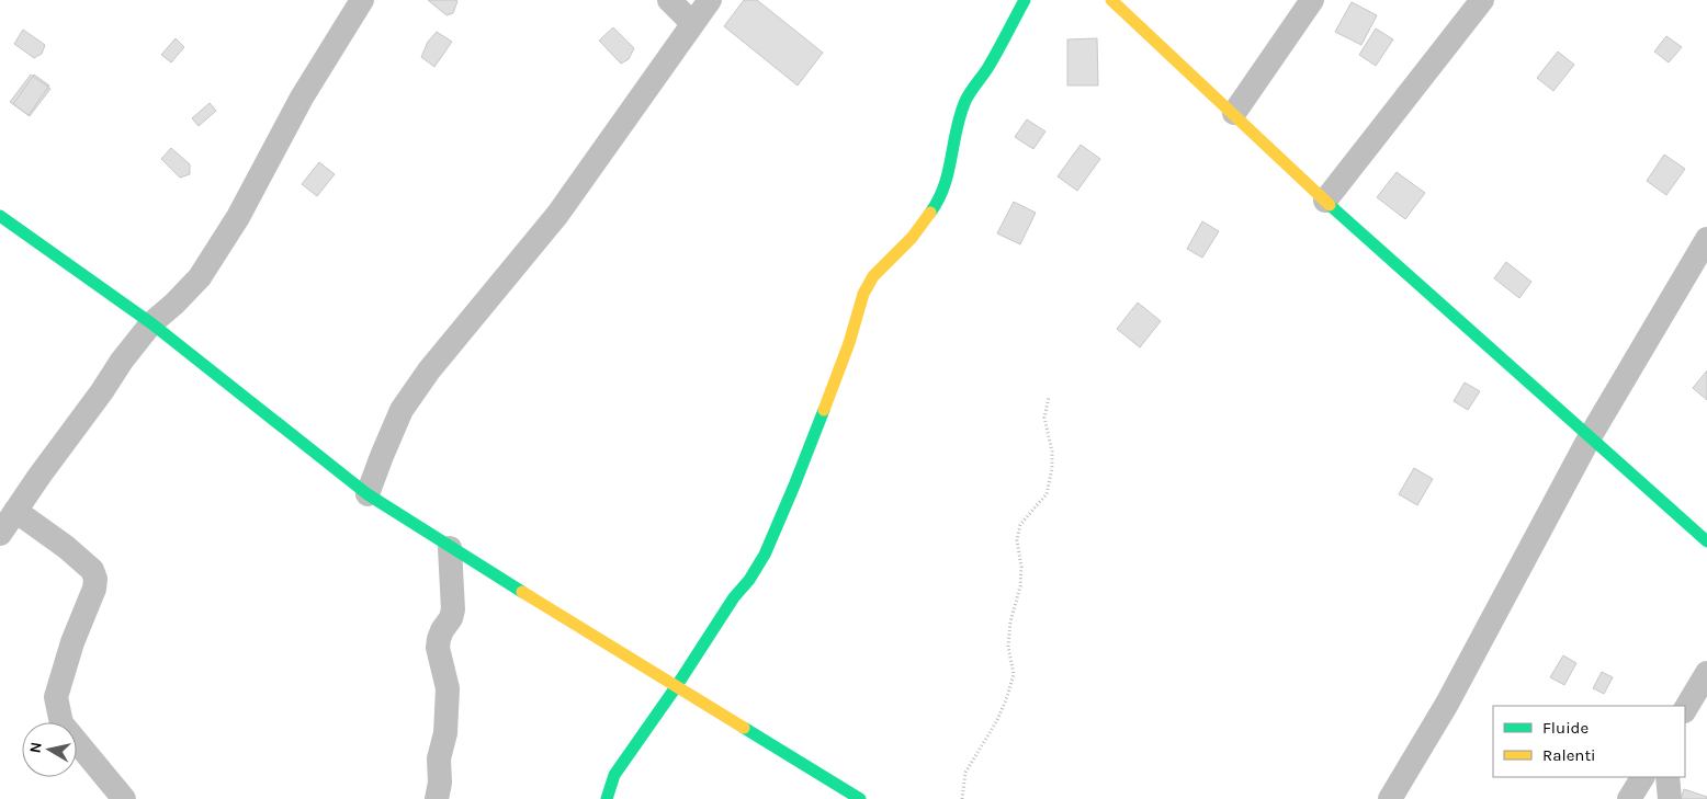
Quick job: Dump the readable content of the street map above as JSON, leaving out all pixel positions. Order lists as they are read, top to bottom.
{
  "legend": ["Fluide", "Ralenti"],
  "north": "left"
}
